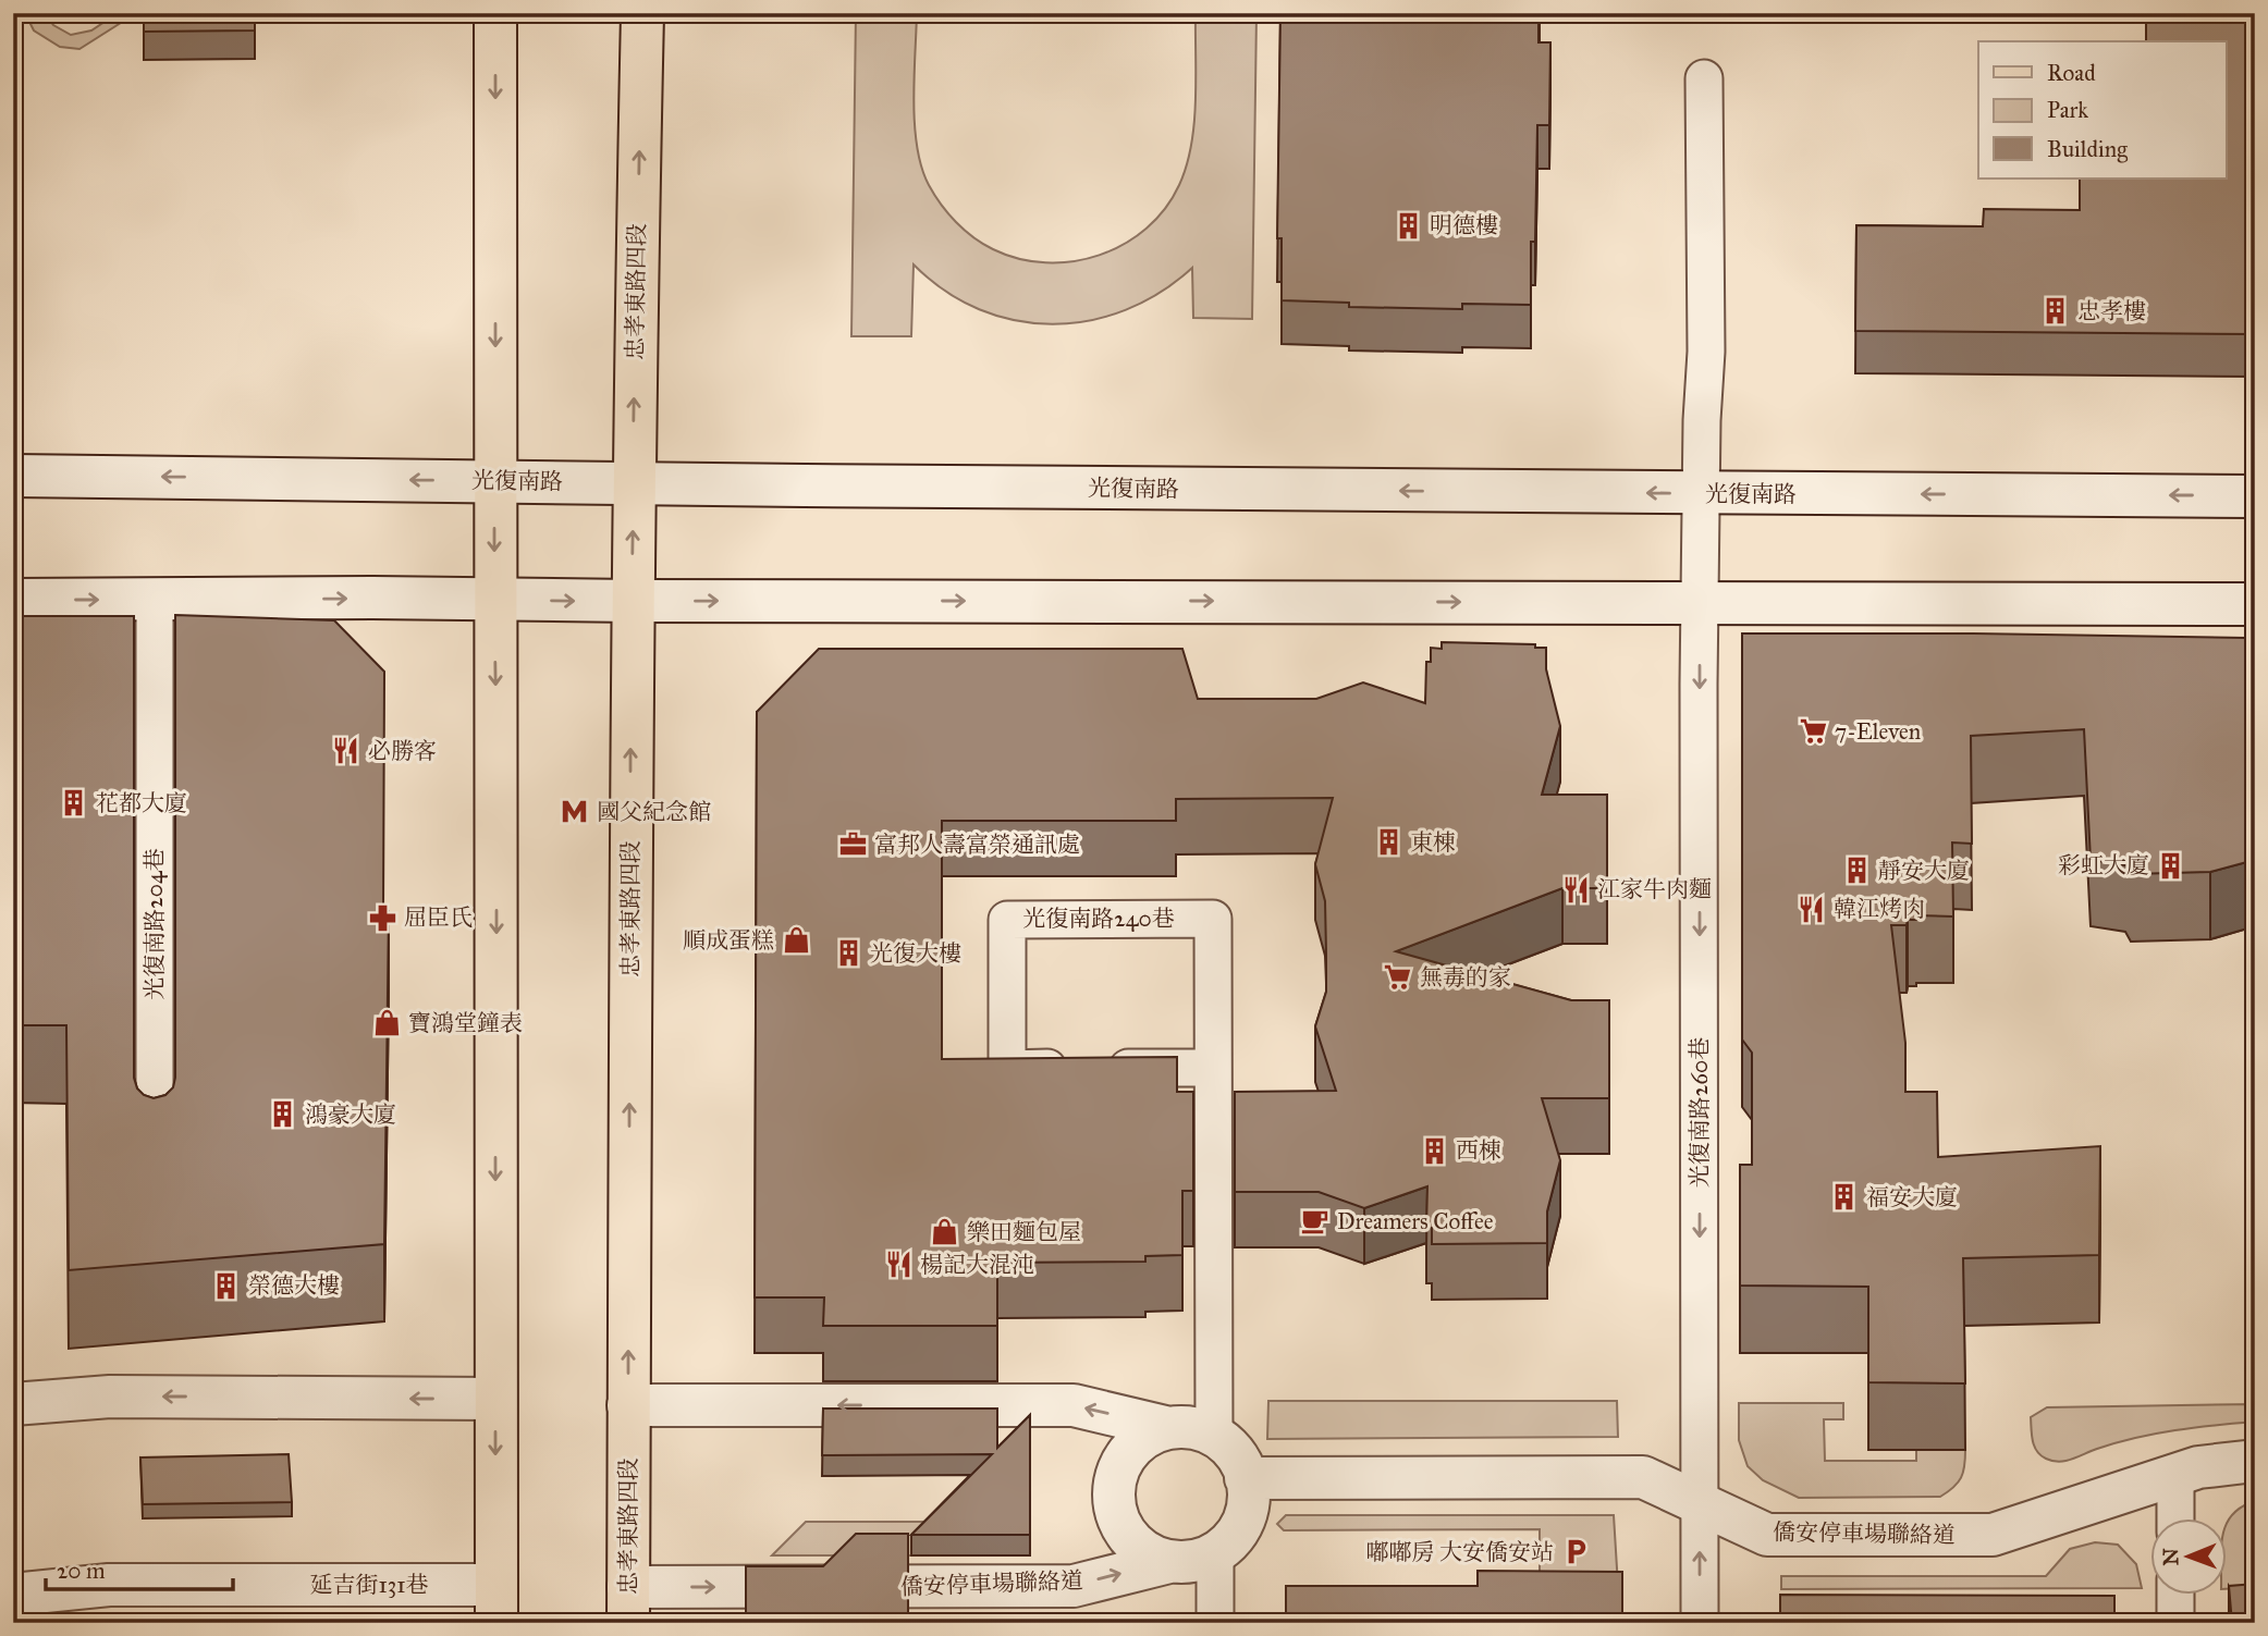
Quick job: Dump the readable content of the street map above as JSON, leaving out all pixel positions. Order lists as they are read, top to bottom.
{
  "streets": {
    "main road": [
      "忠孝東路四段",
      "光復南路",
      "僑安停車場聯絡道",
      "延吉街131巷"
    ],
    "lane": ["光復南路240巷", "光復南路204巷", "光復南路260巷"]
  },
  "crossings": [
    ["忠孝東路四段", "光復南路"],
    ["忠孝東路四段", "僑安停車場聯絡道"],
    ["光復南路", "光復南路260巷"],
    ["光復南路240巷", "僑安停車場聯絡道"],
    ["光復南路260巷", "僑安停車場聯絡道"]
  ],
  "places": {
    "building": [
      "明德樓",
      "忠孝樓",
      "花都大廈",
      "東棟",
      "彩虹大廈",
      "靜安大廈",
      "光復大樓",
      "鴻豪大廈",
      "西棟",
      "福安大廈",
      "榮德大樓"
    ],
    "supermarket": ["7-Eleven", "無毒的家"],
    "restaurant": [
      "必勝客",
      "江家牛肉麵",
      "韓江烤肉",
      "楊記大混沌"
    ],
    "metro station": ["國父紀念館"],
    "office": ["富邦人壽富榮通訊處"],
    "pharmacy": ["屈臣氏"],
    "shop": ["順成蛋糕", "寶鴻堂鐘表", "樂田麵包屋"],
    "cafe": ["Dreamers Coffee"],
    "parking": ["嘟嘟房 大安僑安站"]
  },
  "legend": ["Road", "Park", "Building"],
  "scale_bar": "20 m",
  "north": "left"
}
